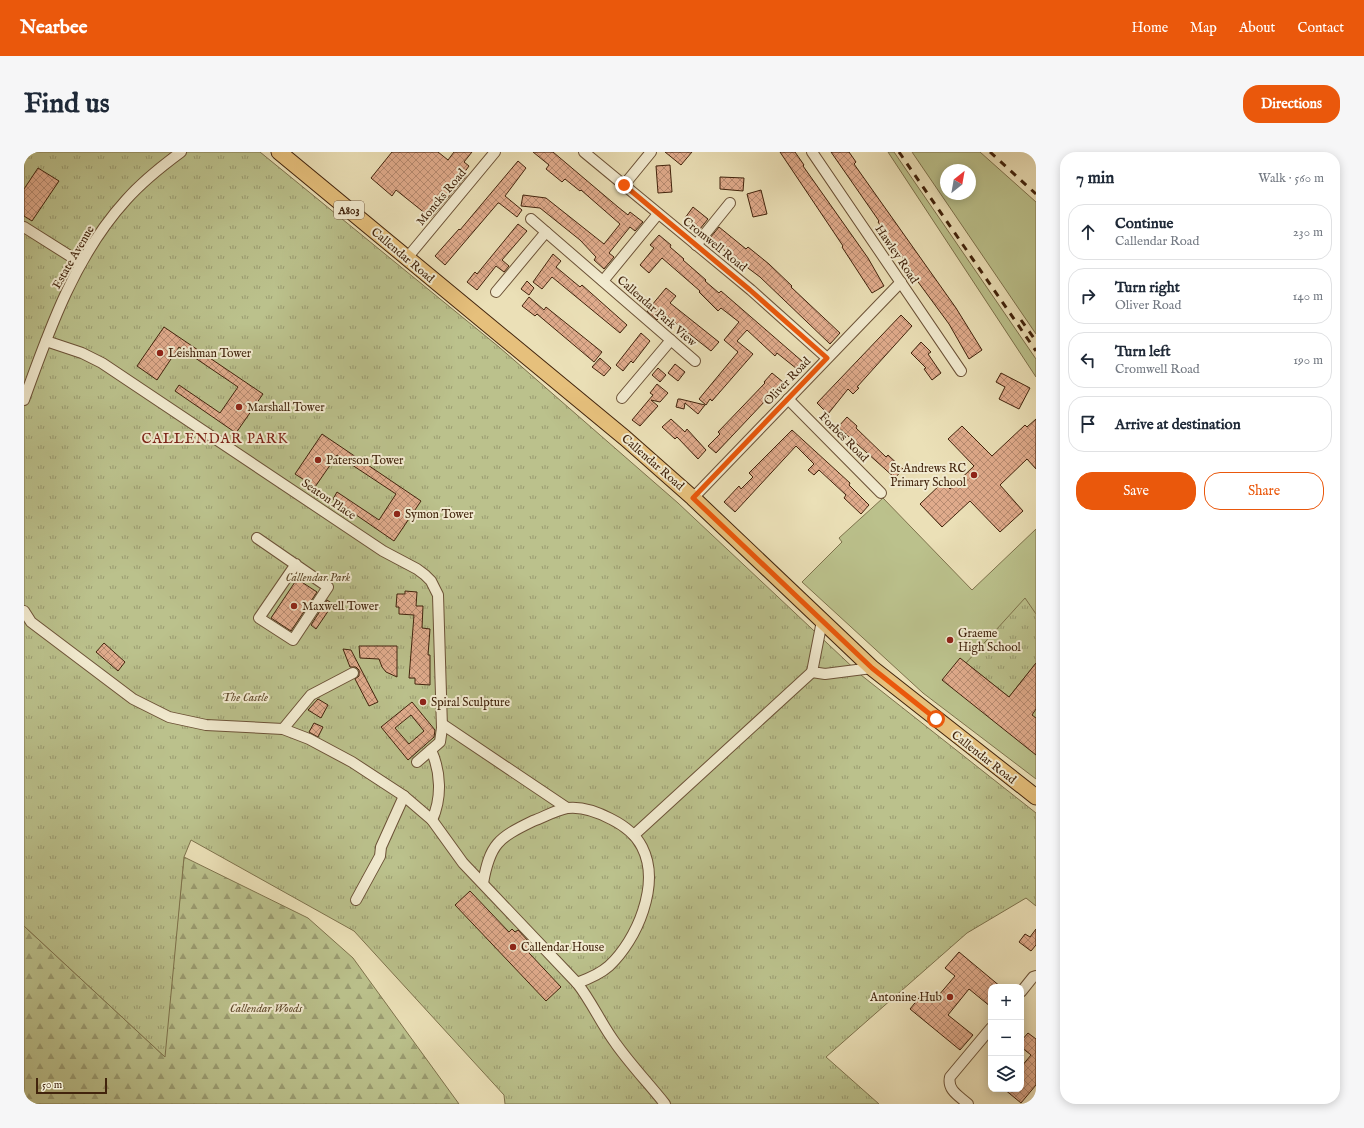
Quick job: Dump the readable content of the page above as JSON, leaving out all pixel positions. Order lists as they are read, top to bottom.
{
  "streets": {
    "main road": ["A803", "Callendar Road"],
    "street": [
      "Moncks Road",
      "Cromwell Road",
      "Hawley Road",
      "Estate Avenue",
      "Callendar Park View",
      "Oliver Road",
      "Forbes Road",
      "Seaton Place"
    ]
  },
  "crossings": [
    ["Moncks Road", "Callendar Road"],
    ["Cromwell Road", "Callendar Park View"],
    ["Cromwell Road", "Oliver Road"],
    ["Hawley Road", "Oliver Road"],
    ["Callendar Road", "Oliver Road"],
    ["Estate Avenue", "Seaton Place"],
    ["Oliver Road", "Forbes Road"]
  ],
  "districts": ["CALLENDAR PARK"],
  "parks": ["Callendar Park", "The Castle", "Callendar Woods"],
  "places": [
    "Leishman Tower",
    "Marshall Tower",
    "Paterson Tower",
    "St Andrews RC Primary School",
    "Symon Tower",
    "Maxwell Tower",
    "Graeme High School",
    "Spiral Sculpture",
    "Callendar House",
    "Antonine Hub"
  ],
  "scale_bar": "50 m",
  "north": "top right",
  "page": {
    "header": "Nearbee",
    "nav": [
      "Home",
      "Map",
      "About",
      "Contact"
    ],
    "buttons": [
      "Directions",
      ["Save", "Share"]
    ],
    "title": "Find us",
    "heading": ["7 min", "Walk · 560 m"],
    "list": [
      ["Continue", "Callendar Road", "230 m"],
      ["Turn right", "Oliver Road", "140 m"],
      ["Turn left", "Cromwell Road", "190 m"],
      "Arrive at destination"
    ],
    "map_buttons": ["+", "−"],
    "scale": "50 m"
  }
}
